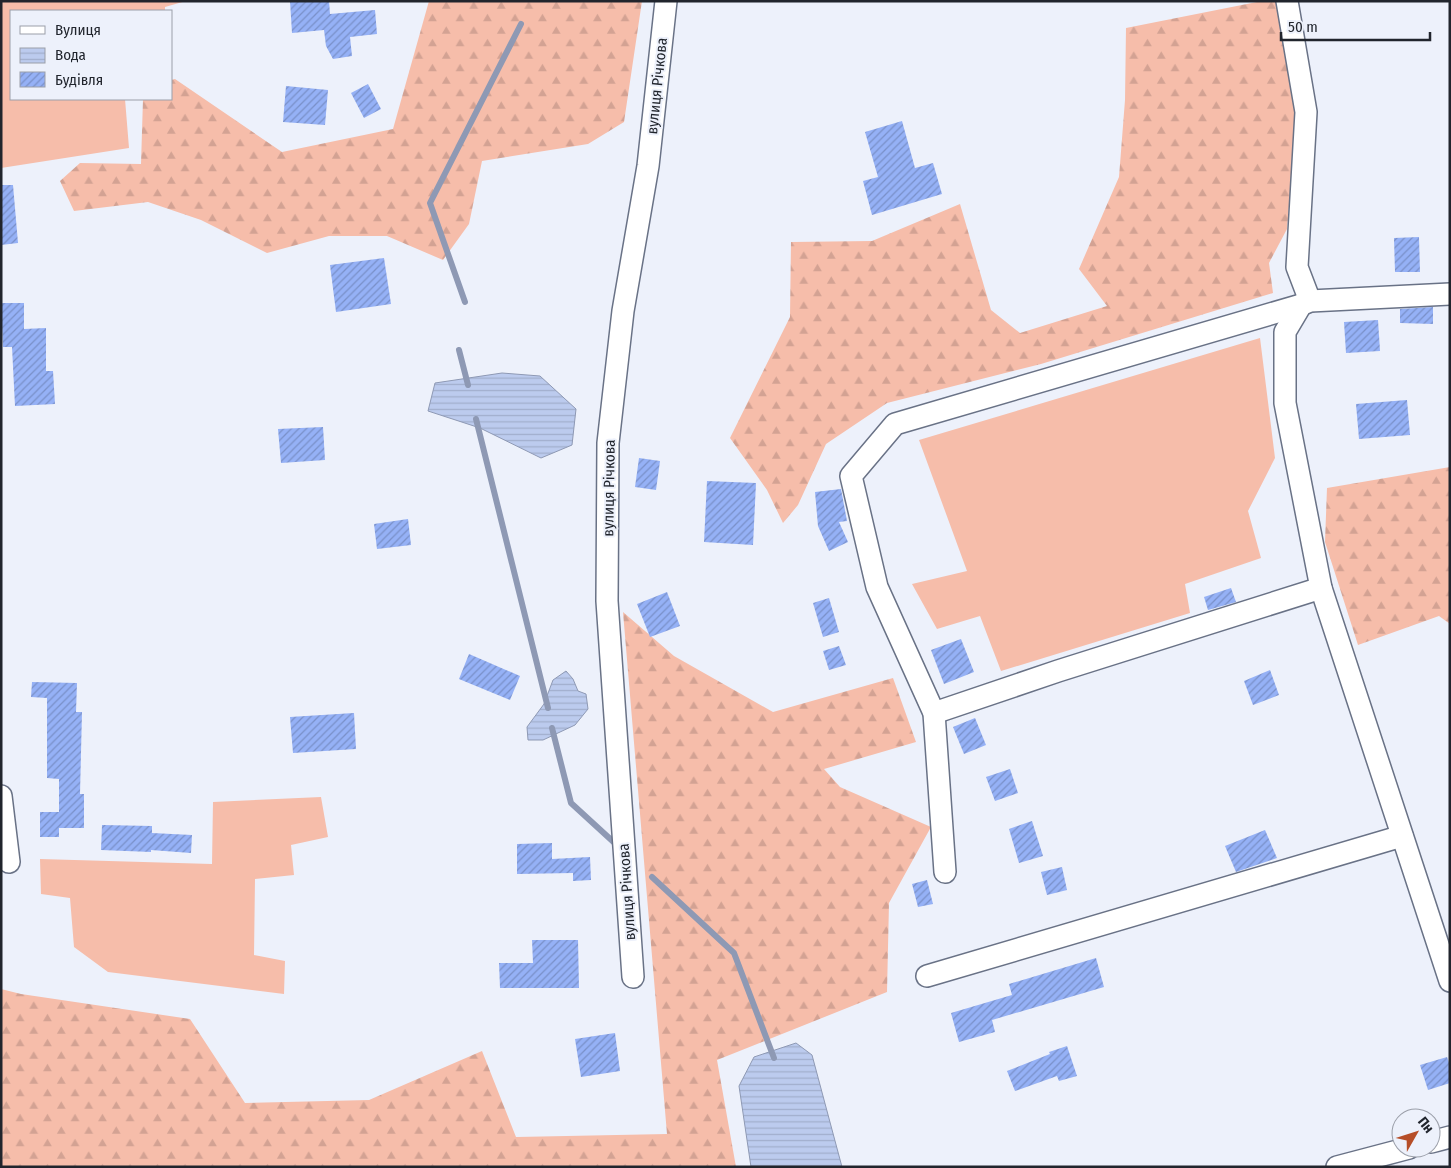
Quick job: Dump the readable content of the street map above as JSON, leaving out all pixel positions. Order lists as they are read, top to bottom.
{
  "streets": {
    "street": ["вулиця Річкова"]
  },
  "legend": ["Вулиця", "Вода", "Будівля"],
  "scale_bar": "50 m",
  "north": "top right"
}
